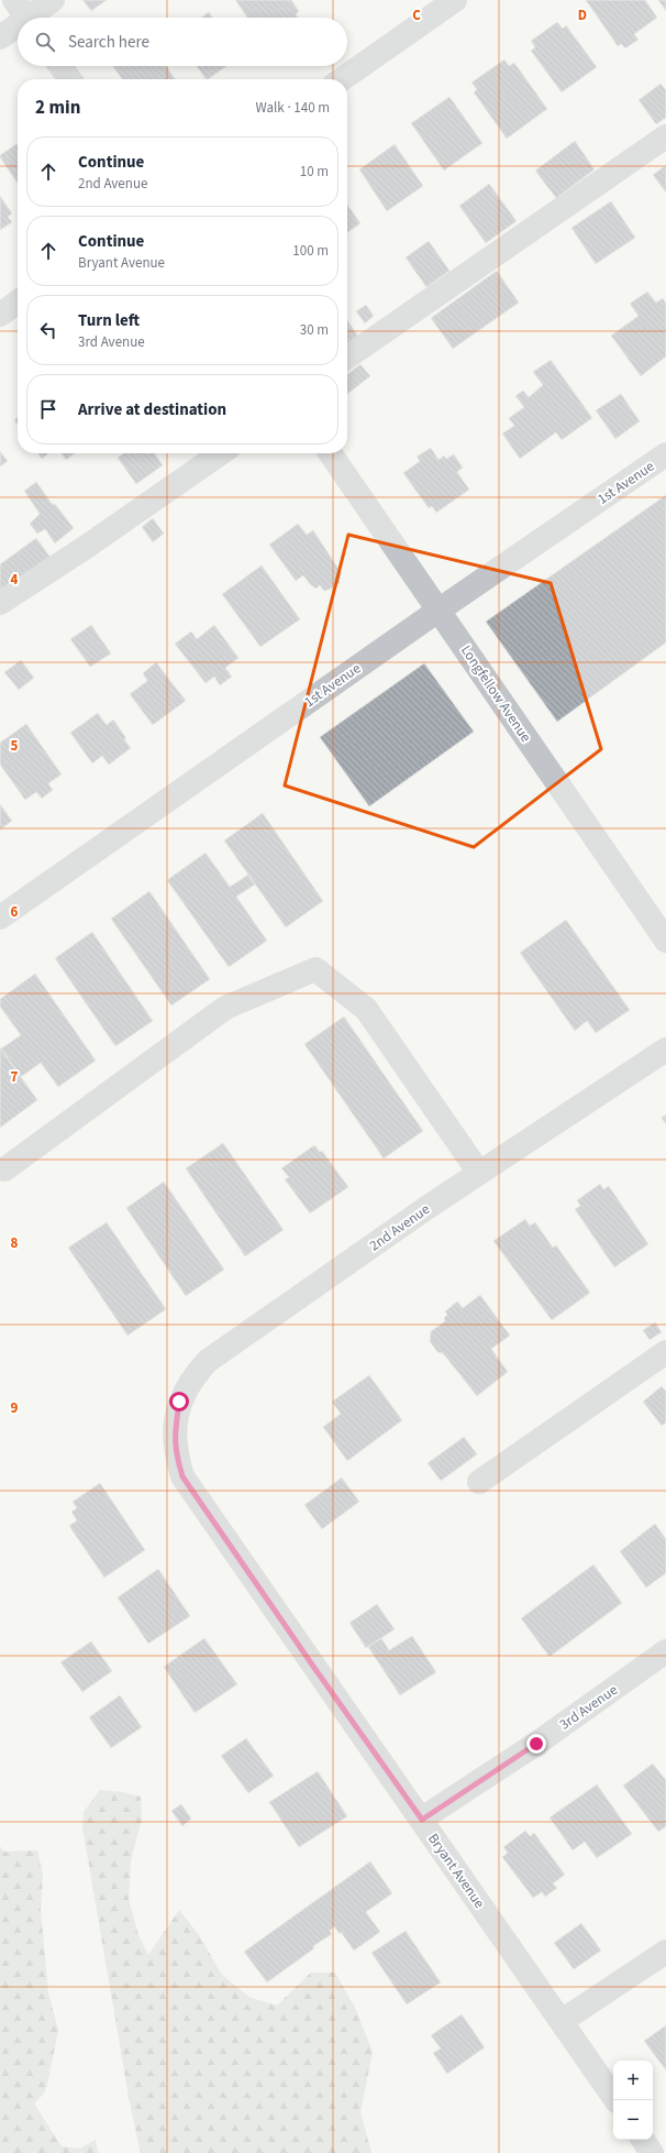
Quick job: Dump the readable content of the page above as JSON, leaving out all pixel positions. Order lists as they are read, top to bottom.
{
  "streets": {
    "street": [
      "1st Avenue",
      "Longfellow Avenue",
      "2nd Avenue",
      "3rd Avenue",
      "Bryant Avenue"
    ]
  },
  "crossings": [
    ["1st Avenue", "Longfellow Avenue"],
    ["2nd Avenue", "Bryant Avenue"],
    ["3rd Avenue", "Bryant Avenue"]
  ],
  "page": {
    "search": "Search here",
    "heading": ["2 min", "Walk · 140 m"],
    "list": [
      ["Continue", "2nd Avenue", "10 m"],
      ["Continue", "Bryant Avenue", "100 m"],
      ["Turn left", "3rd Avenue", "30 m"],
      "Arrive at destination"
    ],
    "map_buttons": ["+", "−"]
  },
  "grid": {
    "columns": ["C", "D"],
    "rows": [
      "4",
      "5",
      "6",
      "7",
      "8",
      "9"
    ]
  }
}
